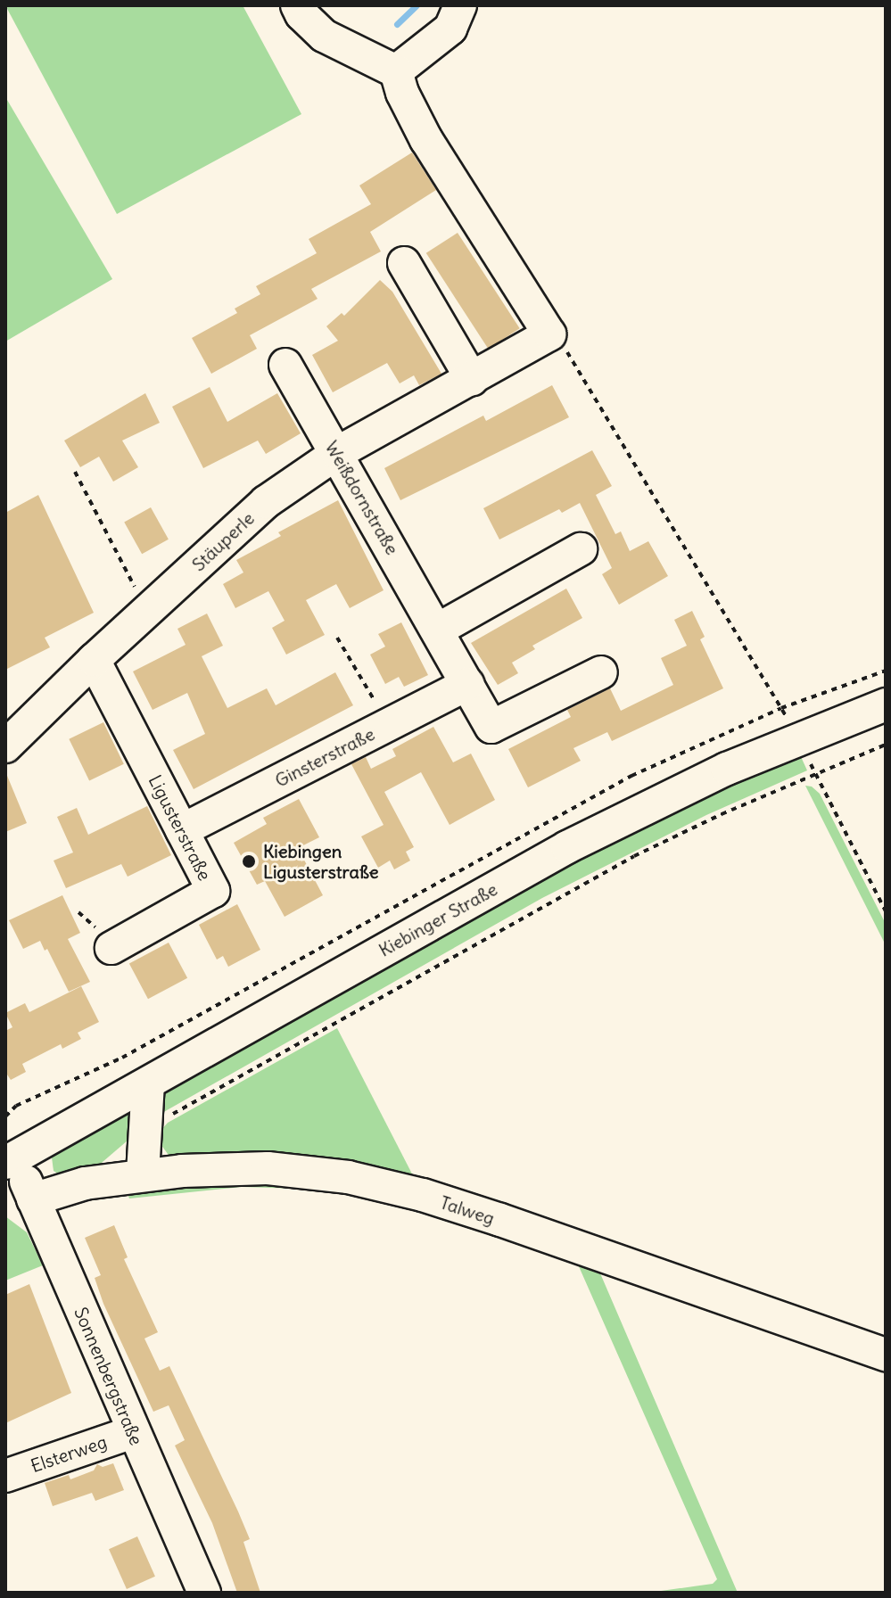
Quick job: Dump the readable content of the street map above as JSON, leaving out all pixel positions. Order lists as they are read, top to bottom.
{
  "streets": {
    "street": [
      "Weißdornstraße",
      "Stäuperle",
      "Ginsterstraße",
      "Ligusterstraße",
      "Kiebinger Straße",
      "Talweg",
      "Sonnenbergstraße",
      "Elsterweg"
    ]
  },
  "crossings": [
    ["Weißdornstraße", "Stäuperle"],
    ["Weißdornstraße", "Ginsterstraße"],
    ["Stäuperle", "Ligusterstraße"],
    ["Ginsterstraße", "Ligusterstraße"],
    ["Kiebinger Straße", "Sonnenbergstraße"],
    ["Talweg", "Sonnenbergstraße"],
    ["Sonnenbergstraße", "Elsterweg"]
  ],
  "places": ["Kiebingen Ligusterstraße"]
}
